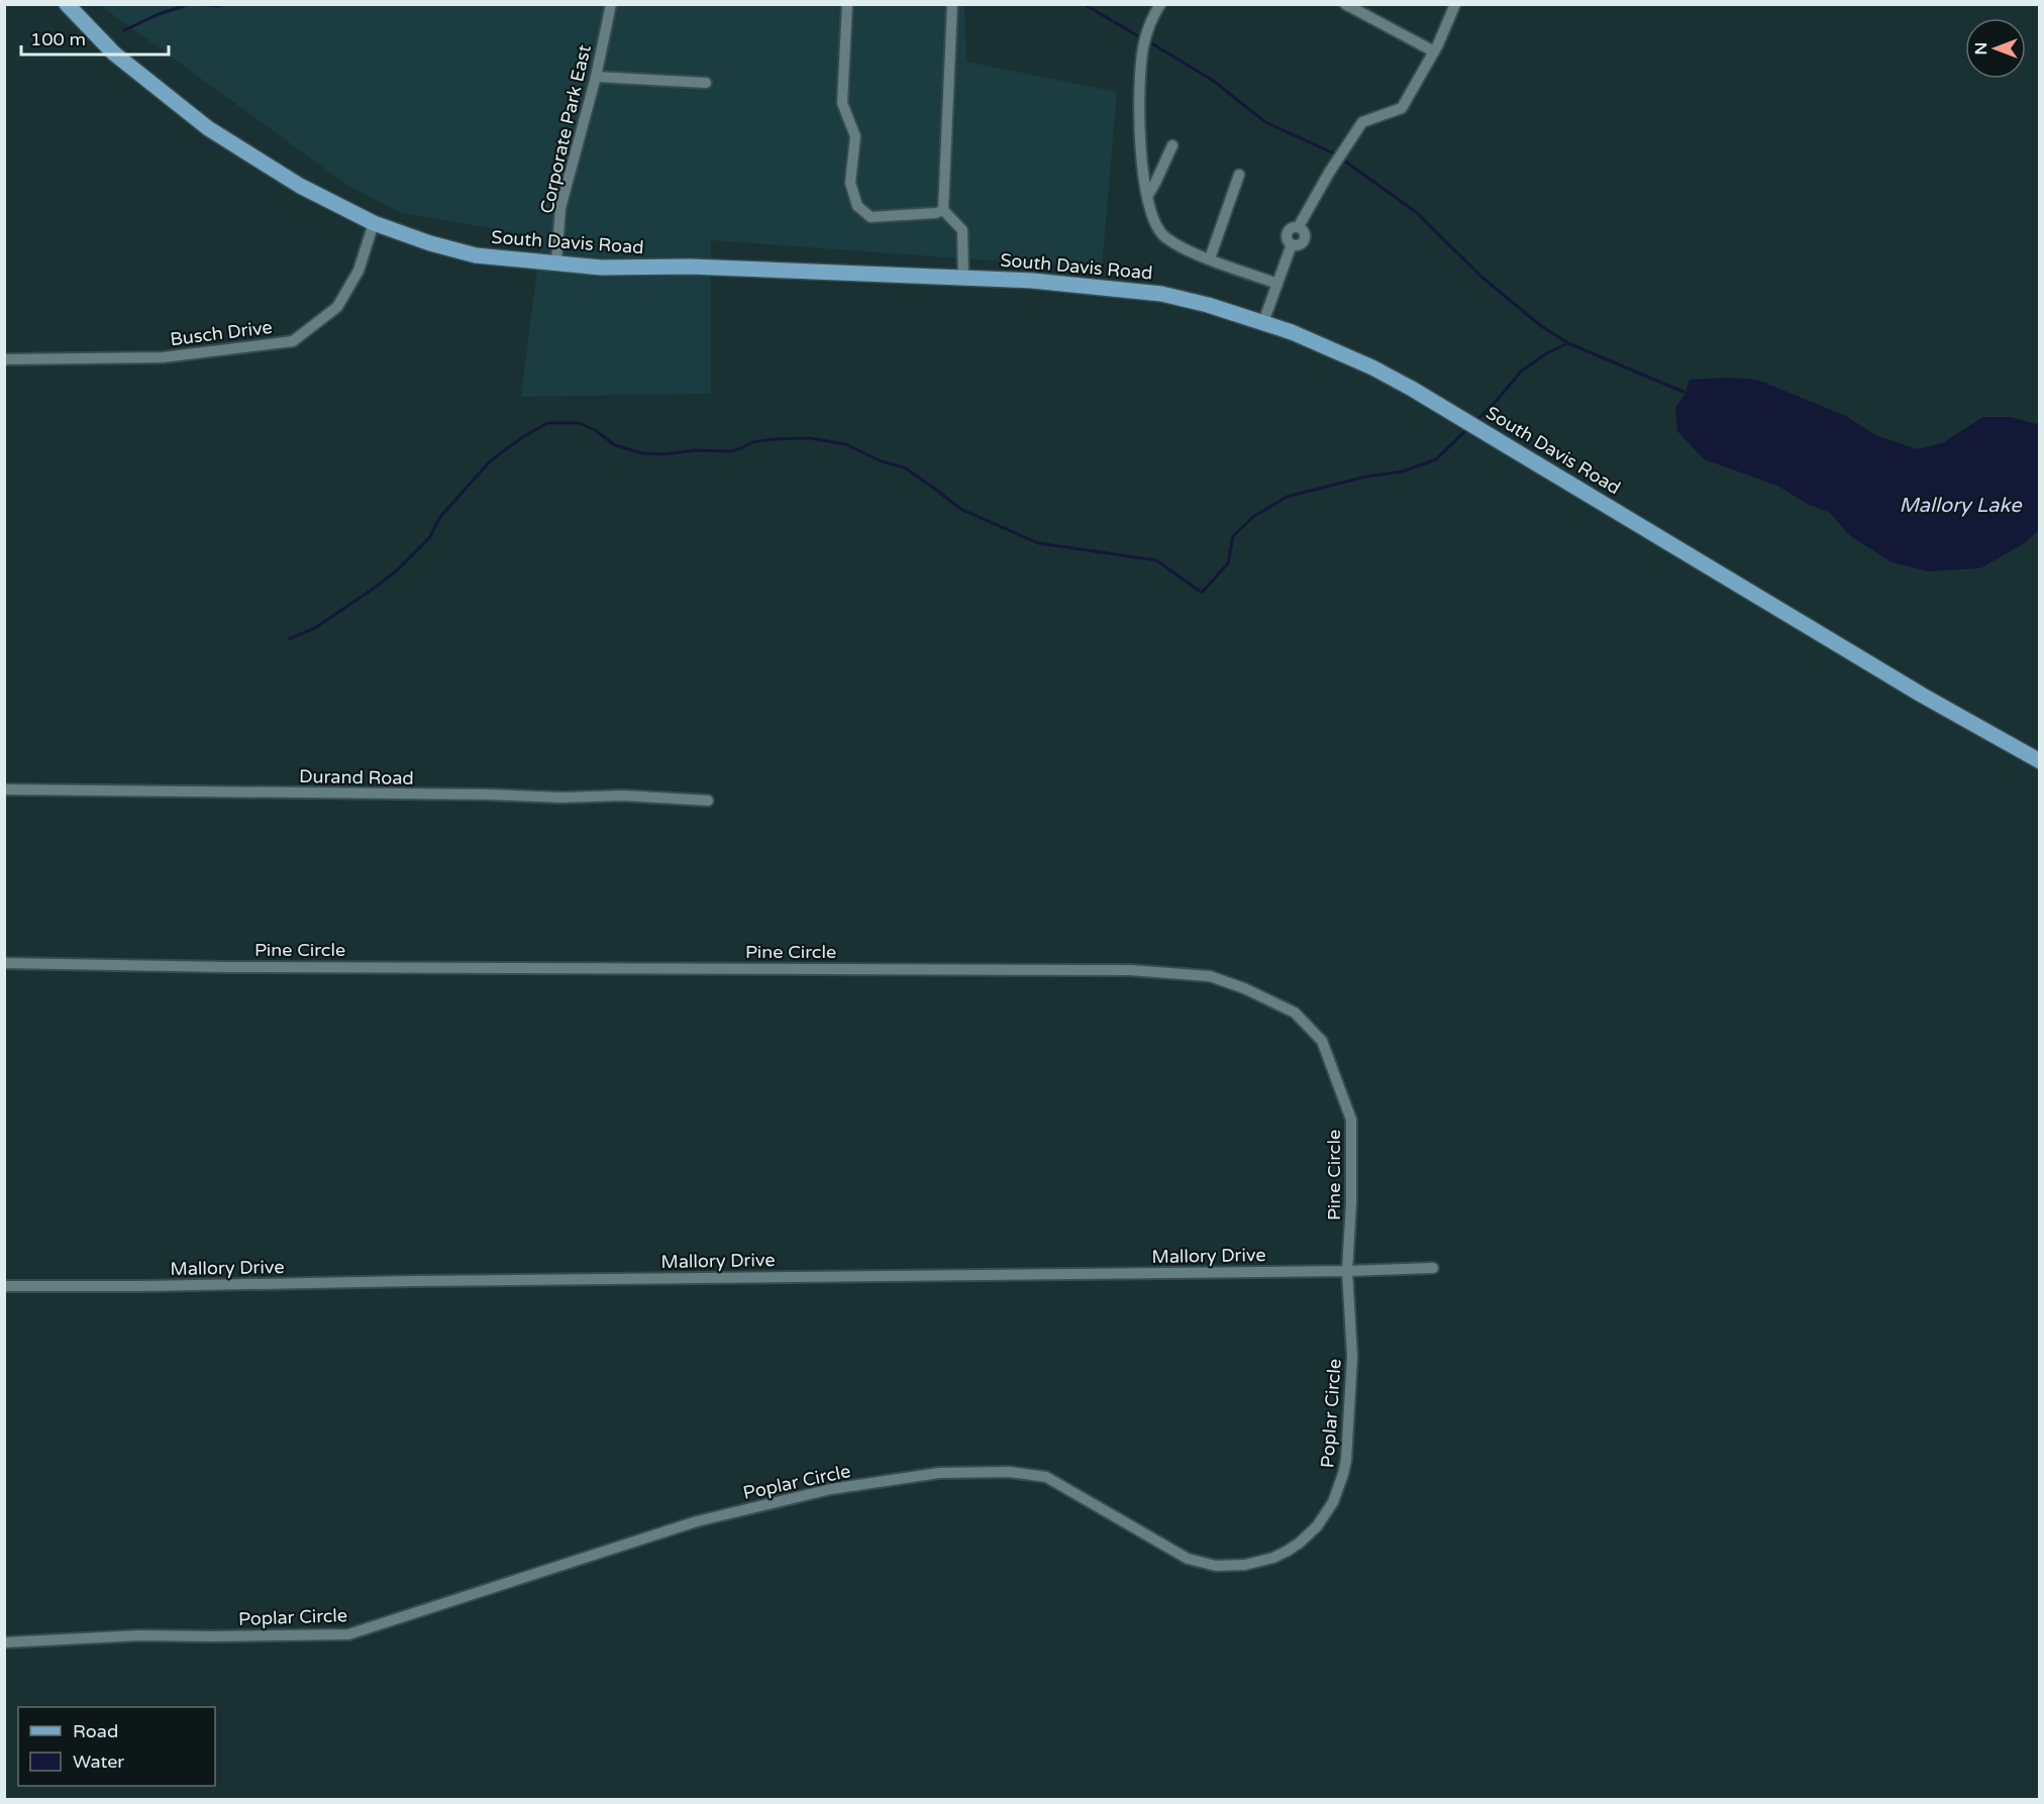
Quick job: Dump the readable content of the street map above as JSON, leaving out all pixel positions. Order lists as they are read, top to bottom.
{
  "streets": {
    "main road": ["South Davis Road"],
    "street": [
      "Corporate Park East",
      "Busch Drive",
      "Durand Road",
      "Pine Circle",
      "Mallory Drive",
      "Poplar Circle"
    ]
  },
  "crossings": [
    ["Corporate Park East", "South Davis Road"],
    ["South Davis Road", "Busch Drive"],
    ["Pine Circle", "Mallory Drive"],
    ["Pine Circle", "Poplar Circle"],
    ["Mallory Drive", "Poplar Circle"]
  ],
  "water": ["Mallory Lake"],
  "legend": ["Road", "Water"],
  "scale_bar": "100 m",
  "north": "left"
}
